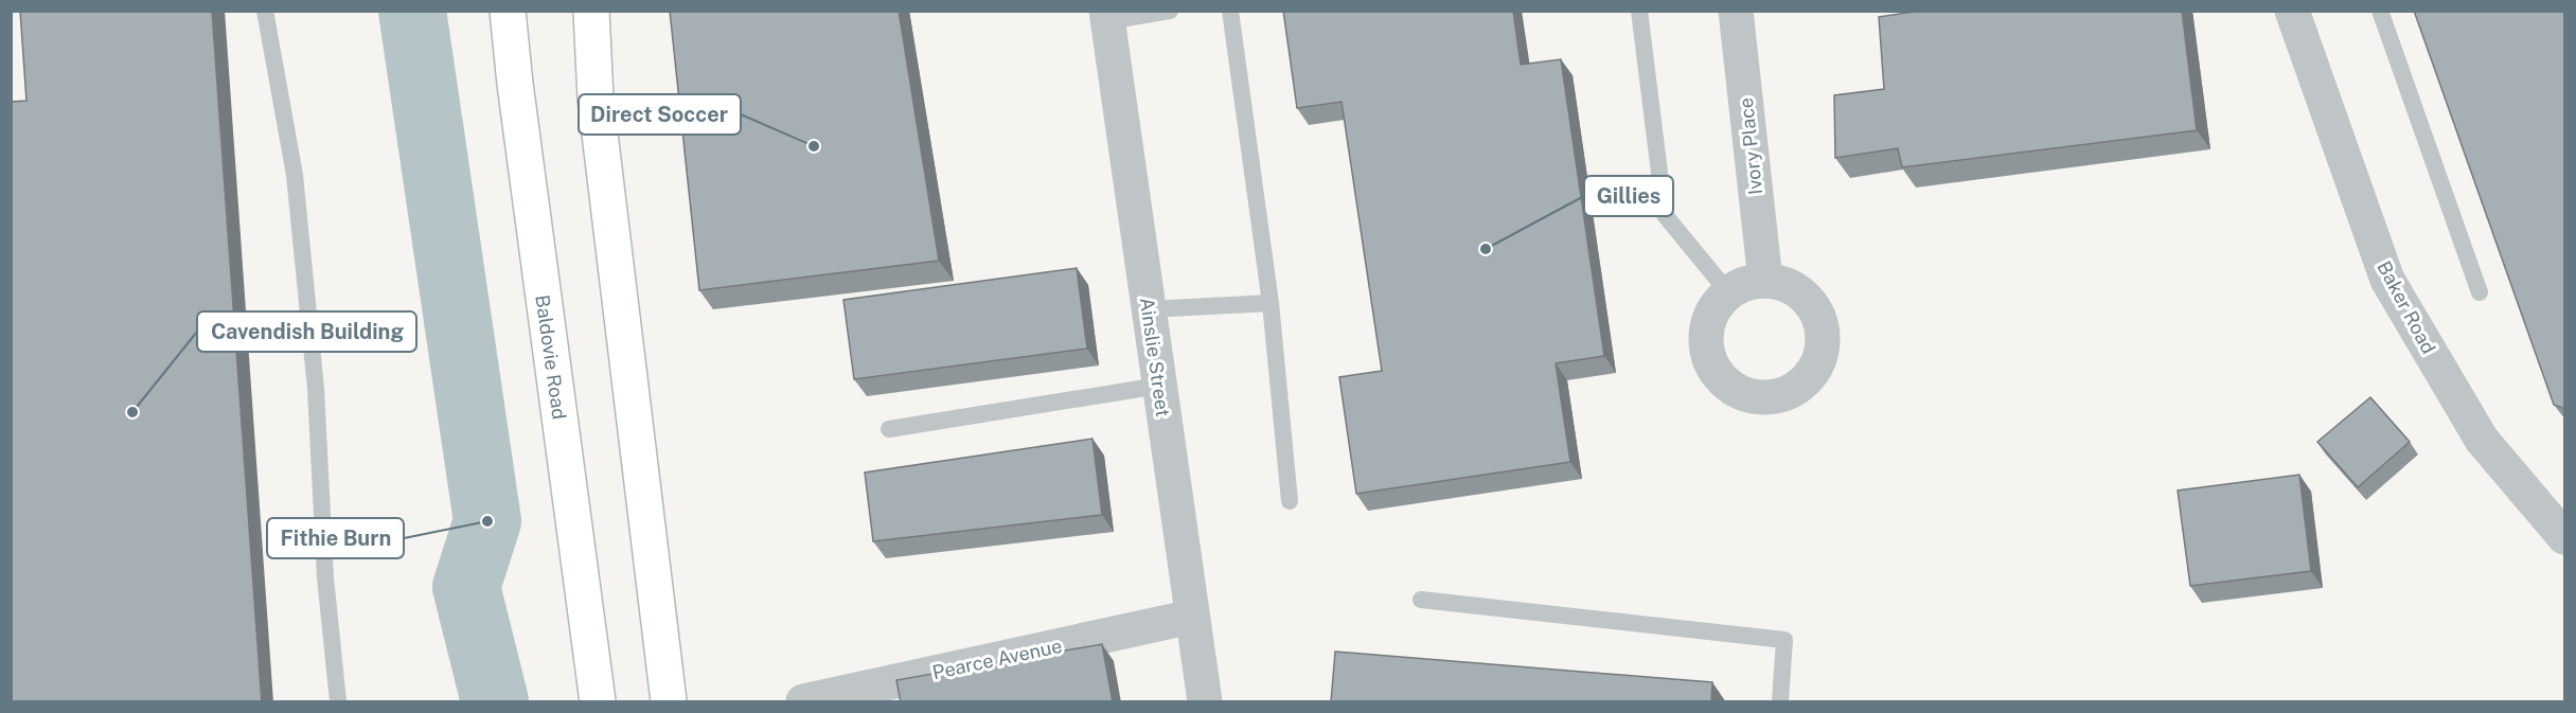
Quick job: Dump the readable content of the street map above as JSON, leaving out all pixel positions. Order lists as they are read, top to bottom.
{
  "streets": {
    "main road": ["Baldovie Road"],
    "street": [
      "Ivory Place",
      "Baker Road",
      "Ainslie Street",
      "Pearce Avenue"
    ]
  },
  "crossings": [
    ["Ainslie Street", "Pearce Avenue"]
  ],
  "places": [
    "Direct Soccer",
    "Gillies",
    "Cavendish Building",
    "Fithie Burn"
  ]
}
